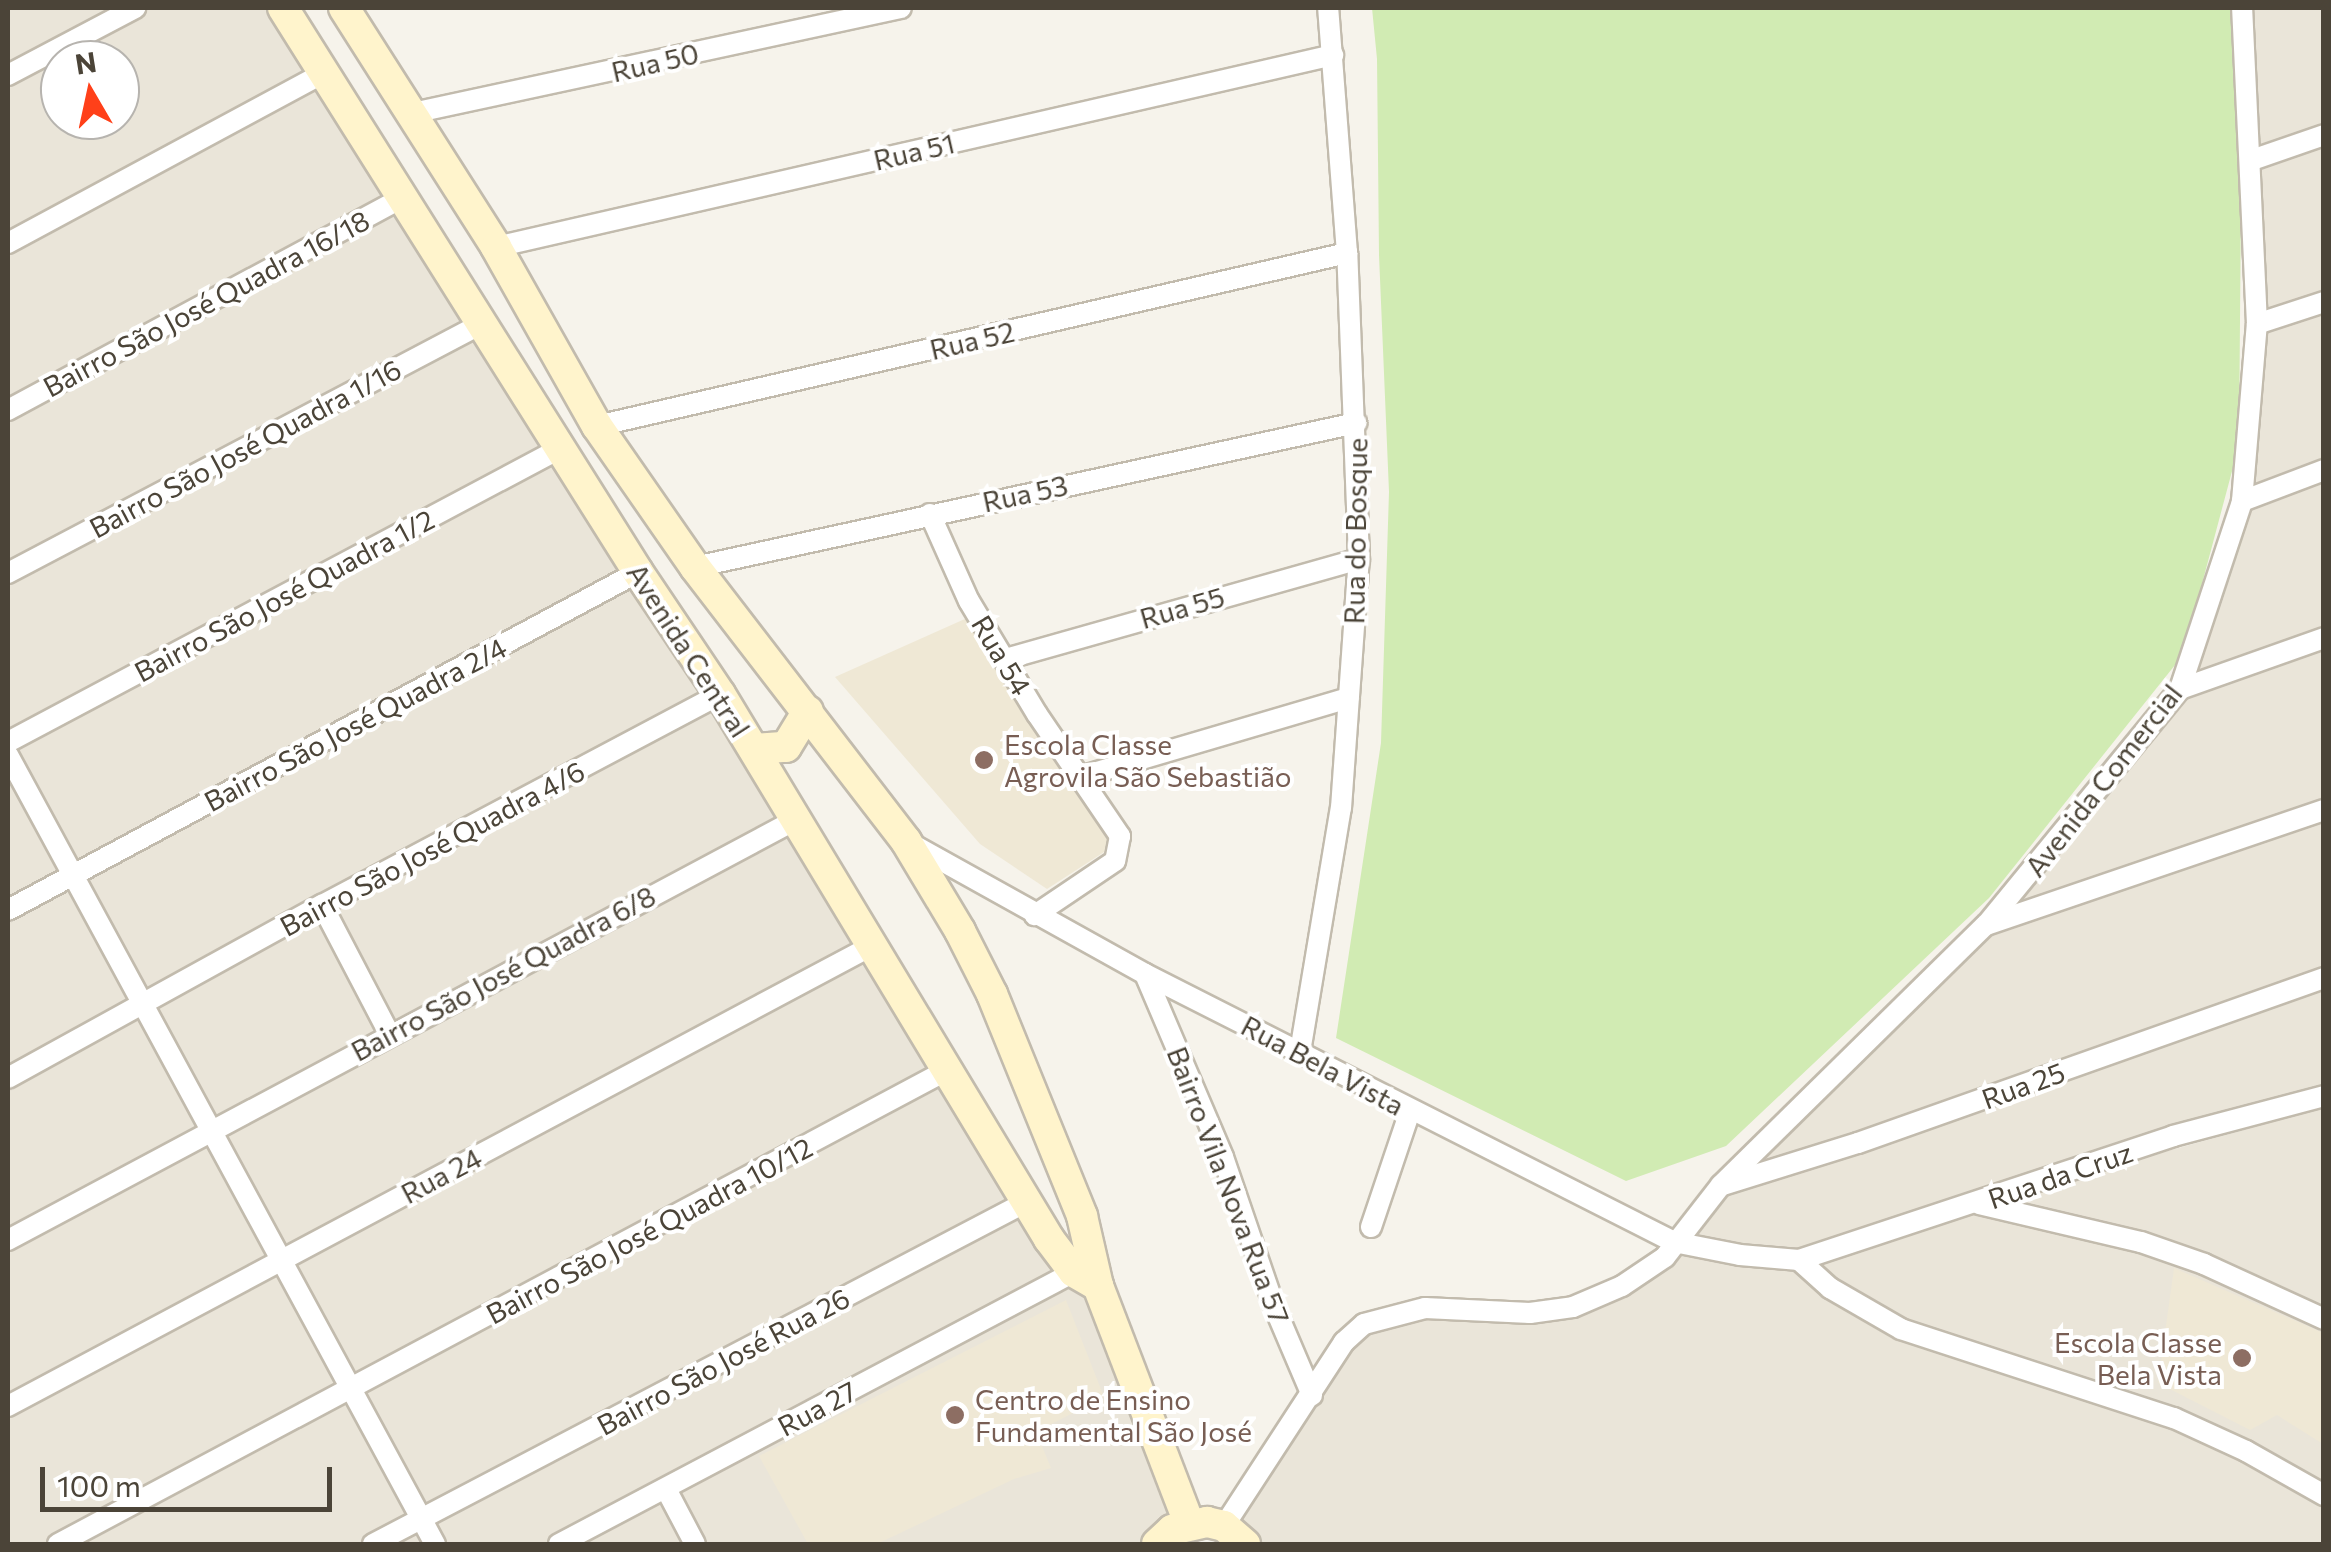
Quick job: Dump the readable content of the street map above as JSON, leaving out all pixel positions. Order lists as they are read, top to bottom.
{
  "streets": {
    "street": [
      "Rua 50",
      "Rua 51",
      "Bairro São José Quadra 16/18",
      "Rua 52",
      "Bairro São José Quadra 1/16",
      "Rua 53",
      "Rua do Bosque",
      "Bairro São José Quadra 1/2",
      "Rua 55",
      "Avenida Central",
      "Rua 54",
      "Bairro São José Quadra 2/4",
      "Avenida Comercial",
      "Bairro São José Quadra 4/6",
      "Bairro São José Quadra 6/8",
      "Rua Bela Vista",
      "Rua 25",
      "Rua 24",
      "Rua da Cruz",
      "Bairro Vila Nova Rua 57",
      "Bairro São José Quadra 10/12",
      "Bairro São José Rua 26",
      "Rua 27"
    ]
  },
  "crossings": [
    ["Rua 50", "Avenida Central"],
    ["Rua 51", "Rua do Bosque"],
    ["Rua 51", "Avenida Central"],
    ["Bairro São José Quadra 16/18", "Avenida Central"],
    ["Rua 52", "Rua do Bosque"],
    ["Rua 52", "Avenida Central"],
    ["Bairro São José Quadra 1/16", "Avenida Central"],
    ["Rua 53", "Rua do Bosque"],
    ["Rua 53", "Avenida Central"],
    ["Rua 53", "Rua 54"],
    ["Rua do Bosque", "Rua 55"],
    ["Rua do Bosque", "Rua Bela Vista"],
    ["Bairro São José Quadra 1/2", "Avenida Central"],
    ["Rua 55", "Rua 54"],
    ["Avenida Central", "Bairro São José Quadra 2/4"],
    ["Avenida Central", "Bairro São José Quadra 4/6"],
    ["Avenida Central", "Bairro São José Quadra 6/8"],
    ["Avenida Central", "Rua 24"],
    ["Avenida Central", "Bairro São José Quadra 10/12"],
    ["Avenida Central", "Bairro São José Rua 26"],
    ["Avenida Central", "Rua 27"],
    ["Rua 54", "Rua Bela Vista"],
    ["Avenida Comercial", "Rua Bela Vista"],
    ["Avenida Comercial", "Rua 25"],
    ["Avenida Comercial", "Bairro Vila Nova Rua 57"],
    ["Rua Bela Vista", "Rua da Cruz"],
    ["Rua Bela Vista", "Bairro Vila Nova Rua 57"]
  ],
  "places": ["Escola Classe Agrovila São Sebastião", "Escola Classe Bela Vista", "Centro de Ensino Fundamental São José"],
  "scale_bar": "100 m",
  "north": "top"
}
